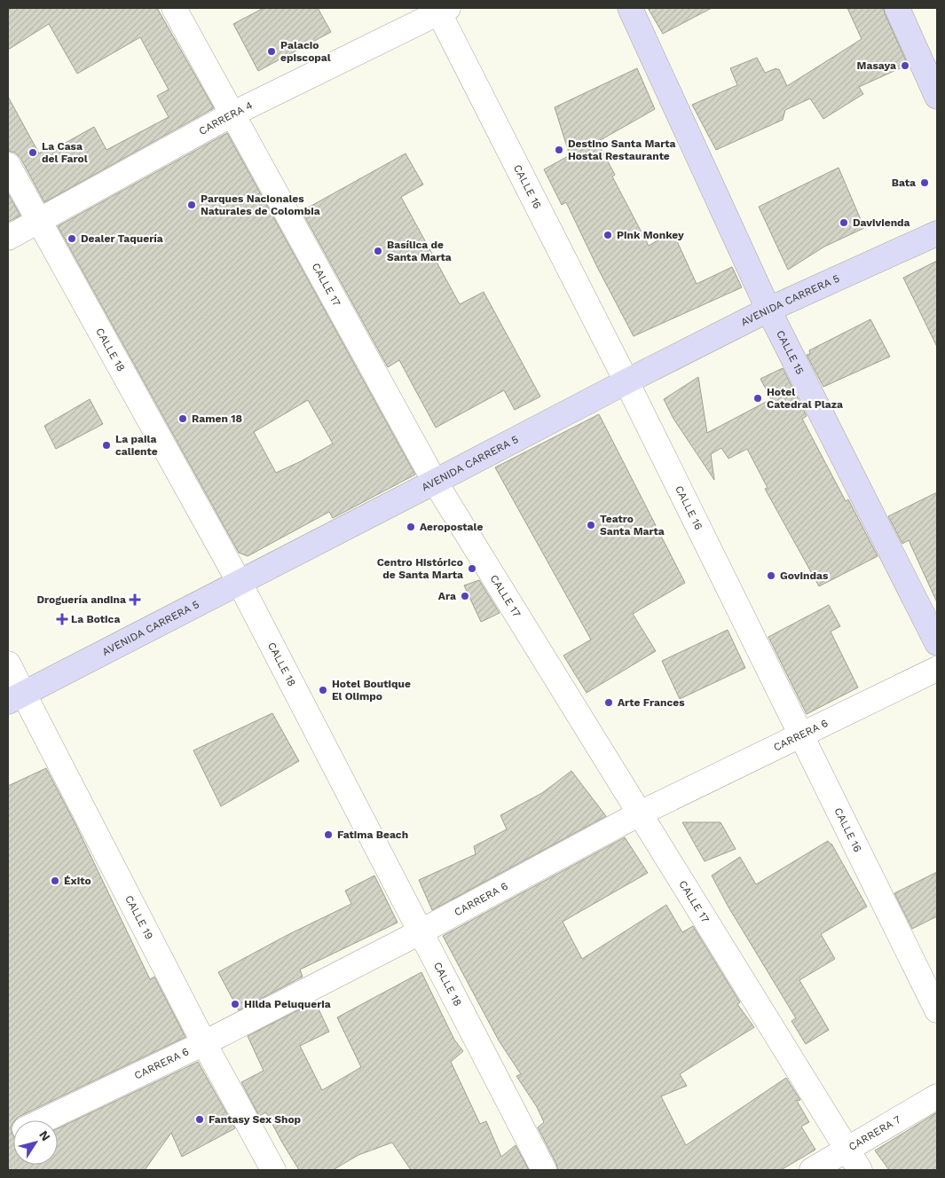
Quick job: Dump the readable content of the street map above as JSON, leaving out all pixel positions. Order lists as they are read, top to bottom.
{
  "streets": {
    "street": [
      "CARRERA 4",
      "CALLE 16",
      "CALLE 17",
      "AVENIDA CARRERA 5",
      "CALLE 18",
      "CALLE 15",
      "CARRERA 6",
      "CALLE 19",
      "CARRERA 7"
    ]
  },
  "crossings": [
    ["CARRERA 4", "CALLE 16"],
    ["CARRERA 4", "CALLE 17"],
    ["CARRERA 4", "CALLE 18"],
    ["CALLE 16", "AVENIDA CARRERA 5"],
    ["CALLE 16", "CARRERA 6"],
    ["CALLE 17", "AVENIDA CARRERA 5"],
    ["CALLE 17", "CARRERA 6"],
    ["CALLE 17", "CARRERA 7"],
    ["AVENIDA CARRERA 5", "CALLE 18"],
    ["AVENIDA CARRERA 5", "CALLE 15"],
    ["AVENIDA CARRERA 5", "CALLE 19"],
    ["CALLE 18", "CARRERA 6"],
    ["CARRERA 6", "CALLE 19"]
  ],
  "places": {
    "other": [
      "Palacio episcopal",
      "Masaya",
      "Destino Santa Marta Hostal Restaurante",
      "La Casa del Farol",
      "Bata",
      "Parques Nacionales Naturales de Colombia",
      "Davivienda",
      "Pink Monkey",
      "Dealer Taquería",
      "Basílica de Santa Marta",
      "Hotel Catedral Plaza",
      "Ramen 18",
      "La paila caliente",
      "Teatro Santa Marta",
      "Aeropostale",
      "Centro Histórico de Santa Marta",
      "Govindas",
      "Ara",
      "Hotel Boutique El Olimpo",
      "Arte Frances",
      "Fatima Beach",
      "Éxito",
      "Hilda Peluqueria",
      "Fantasy Sex Shop"
    ],
    "health": ["Droguería andina", "La Botica"]
  },
  "north": "top right"
}
